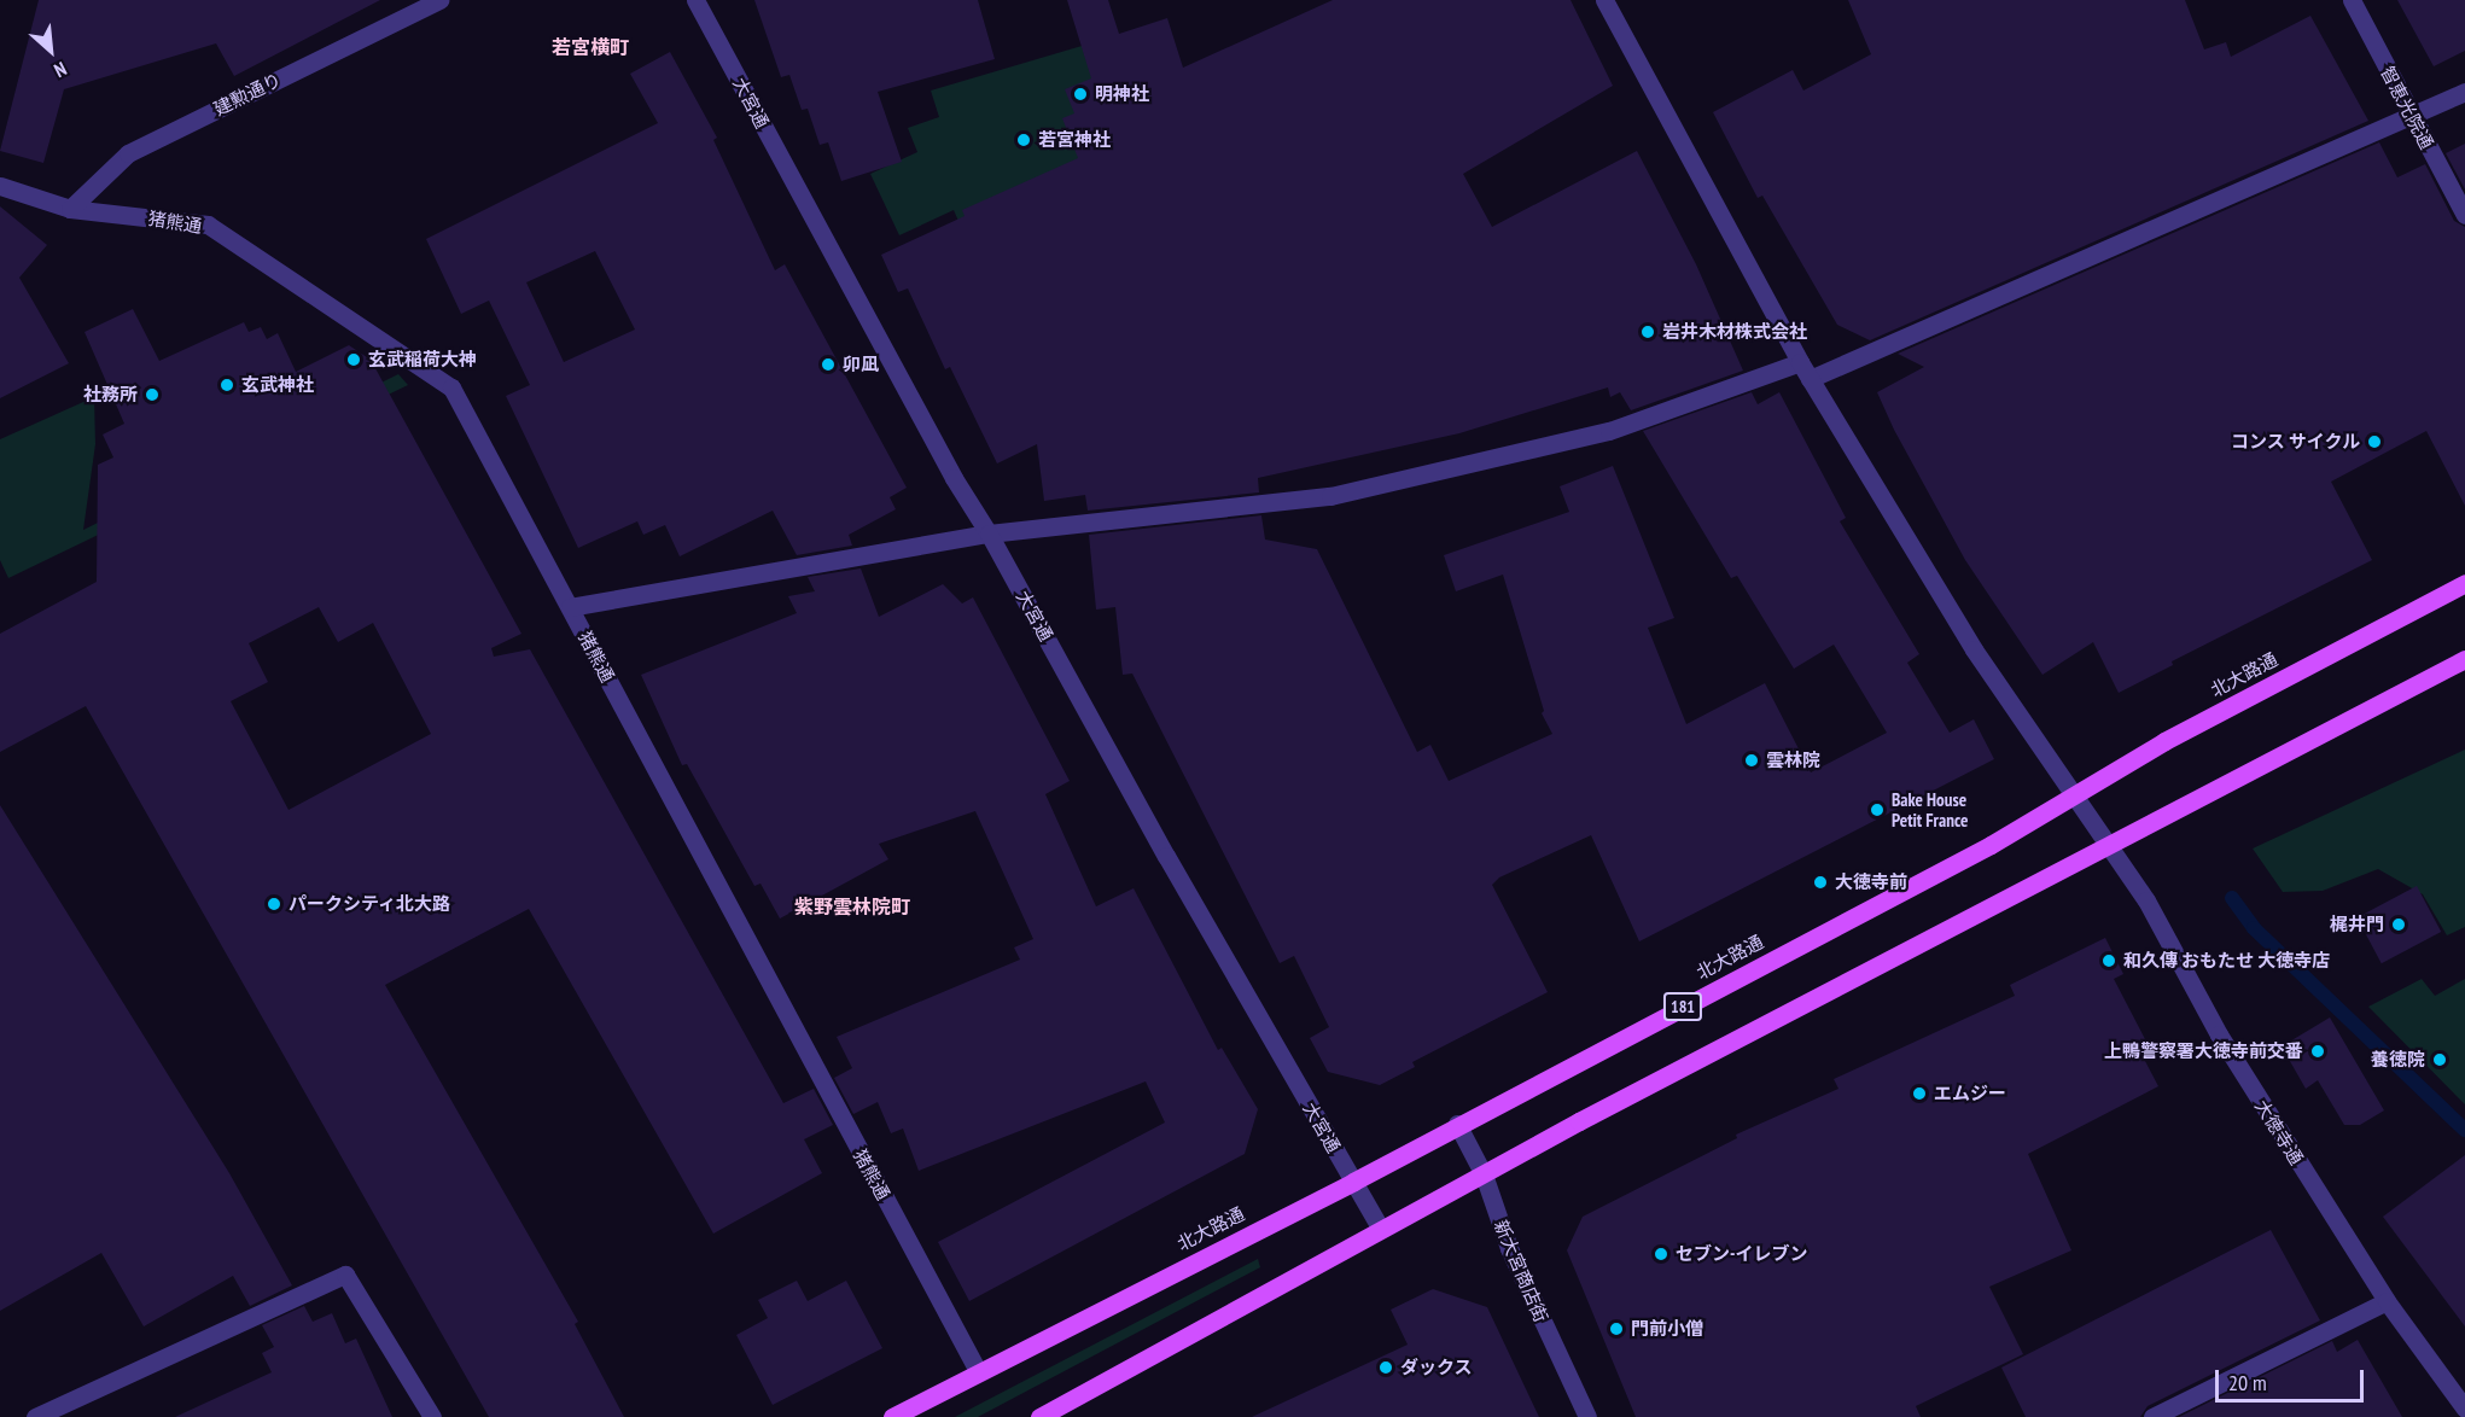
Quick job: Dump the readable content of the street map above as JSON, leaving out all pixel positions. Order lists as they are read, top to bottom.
{
  "streets": {
    "main road": ["北大路通", "181"],
    "street": [
      "建勲通り",
      "大宮通",
      "智恵光院通",
      "猪熊通",
      "大徳寺通",
      "新大宮商店街"
    ]
  },
  "crossings": [
    ["建勲通り", "猪熊通"],
    ["大宮通", "北大路通"],
    ["猪熊通", "北大路通"],
    ["北大路通", "大徳寺通"],
    ["北大路通", "新大宮商店街"]
  ],
  "districts": ["若宮横町", "紫野雲林院町"],
  "places": [
    "明神社",
    "若宮神社",
    "岩井木材株式会社",
    "玄武稲荷大神",
    "卯凪",
    "玄武神社",
    "社務所",
    "コンス サイクル",
    "雲林院",
    "Bake House Petit France",
    "大徳寺前",
    "パークシティ北大路",
    "梶井門",
    "和久傳 おもたせ 大徳寺店",
    "上鴨警察署大徳寺前交番",
    "養徳院",
    "エムジー",
    "セブン-イレブン",
    "門前小僧",
    "ダックス"
  ],
  "scale_bar": "20 m",
  "north": "bottom right"
}
